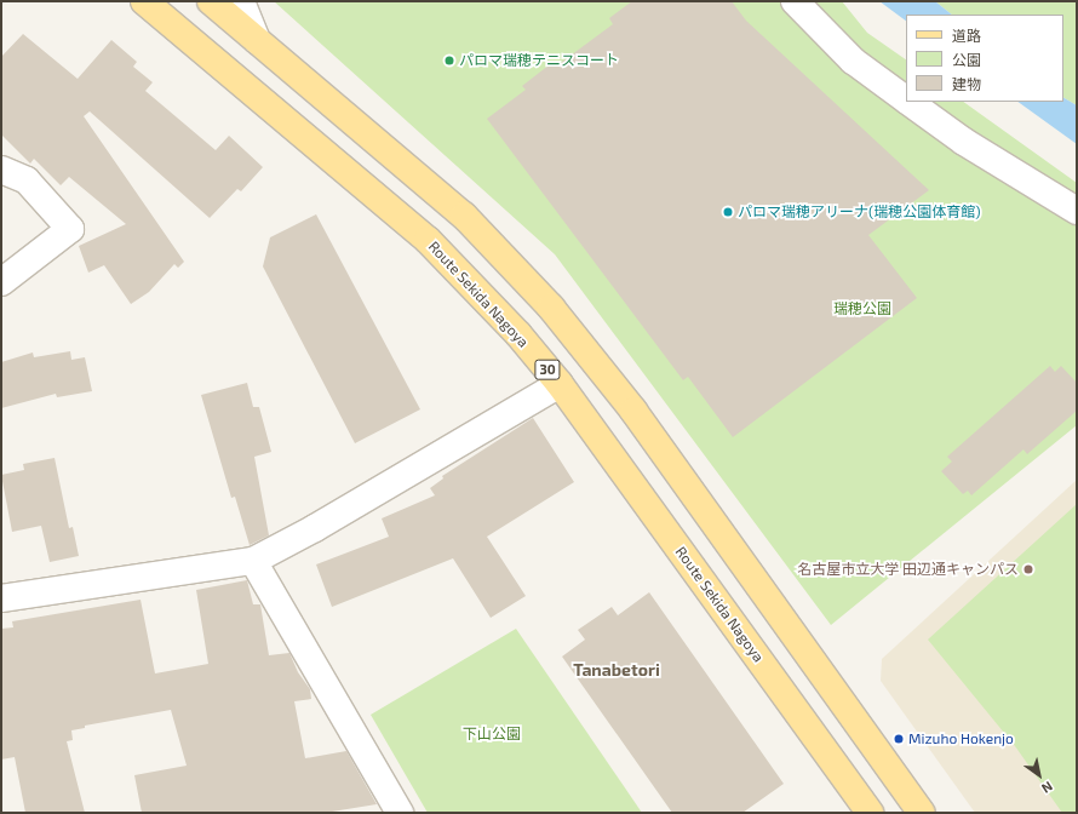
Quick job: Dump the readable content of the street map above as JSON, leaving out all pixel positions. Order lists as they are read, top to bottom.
{
  "streets": {
    "main road": ["Route Sekida Nagoya", "30"]
  },
  "districts": ["Tanabetori"],
  "parks": ["瑞穂公園", "下山公園"],
  "places": [
    "パロマ瑞穂テニスコート",
    "パロマ瑞穂アリーナ(瑞穂公園体育館)",
    "名古屋市立大学 田辺通キャンパス",
    "Mizuho Hokenjo"
  ],
  "legend": ["道路", "公園", "建物"],
  "north": "bottom right"
}
